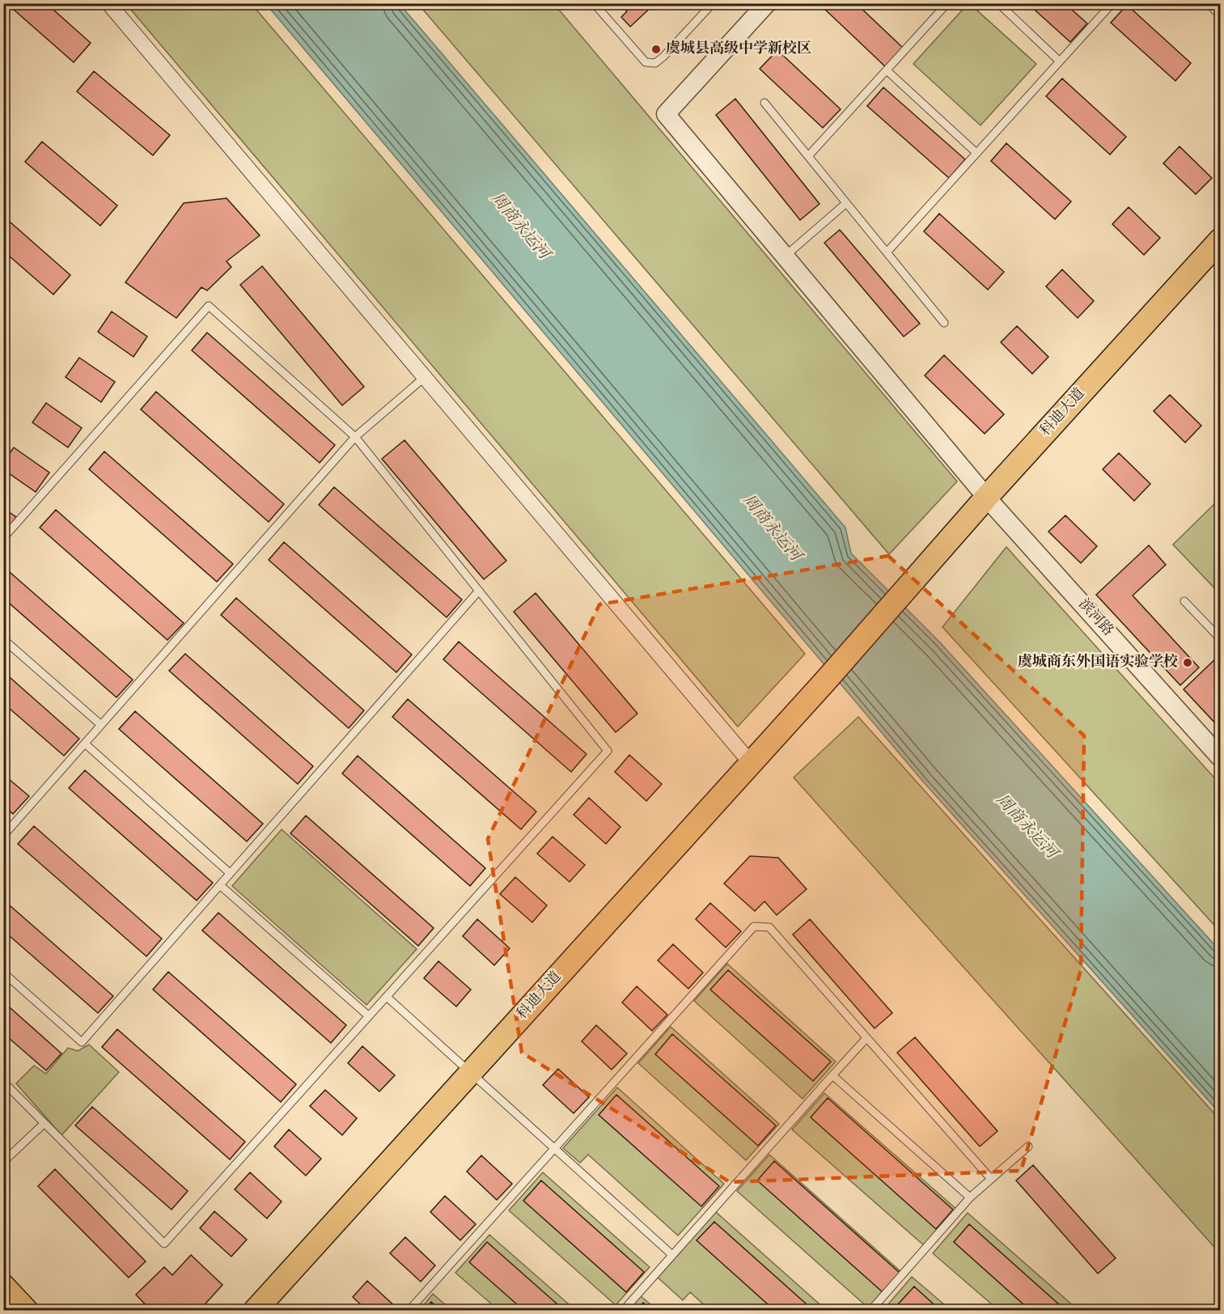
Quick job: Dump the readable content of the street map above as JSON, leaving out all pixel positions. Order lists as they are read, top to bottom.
{
  "streets": {
    "main road": ["科迪大道"],
    "street": ["滨河路"]
  },
  "crossings": [
    ["科迪大道", "滨河路"]
  ],
  "water": ["周商永运河"],
  "places": ["虞城县高级中学新校区", "虞城商东外国语实验学校"]
}
